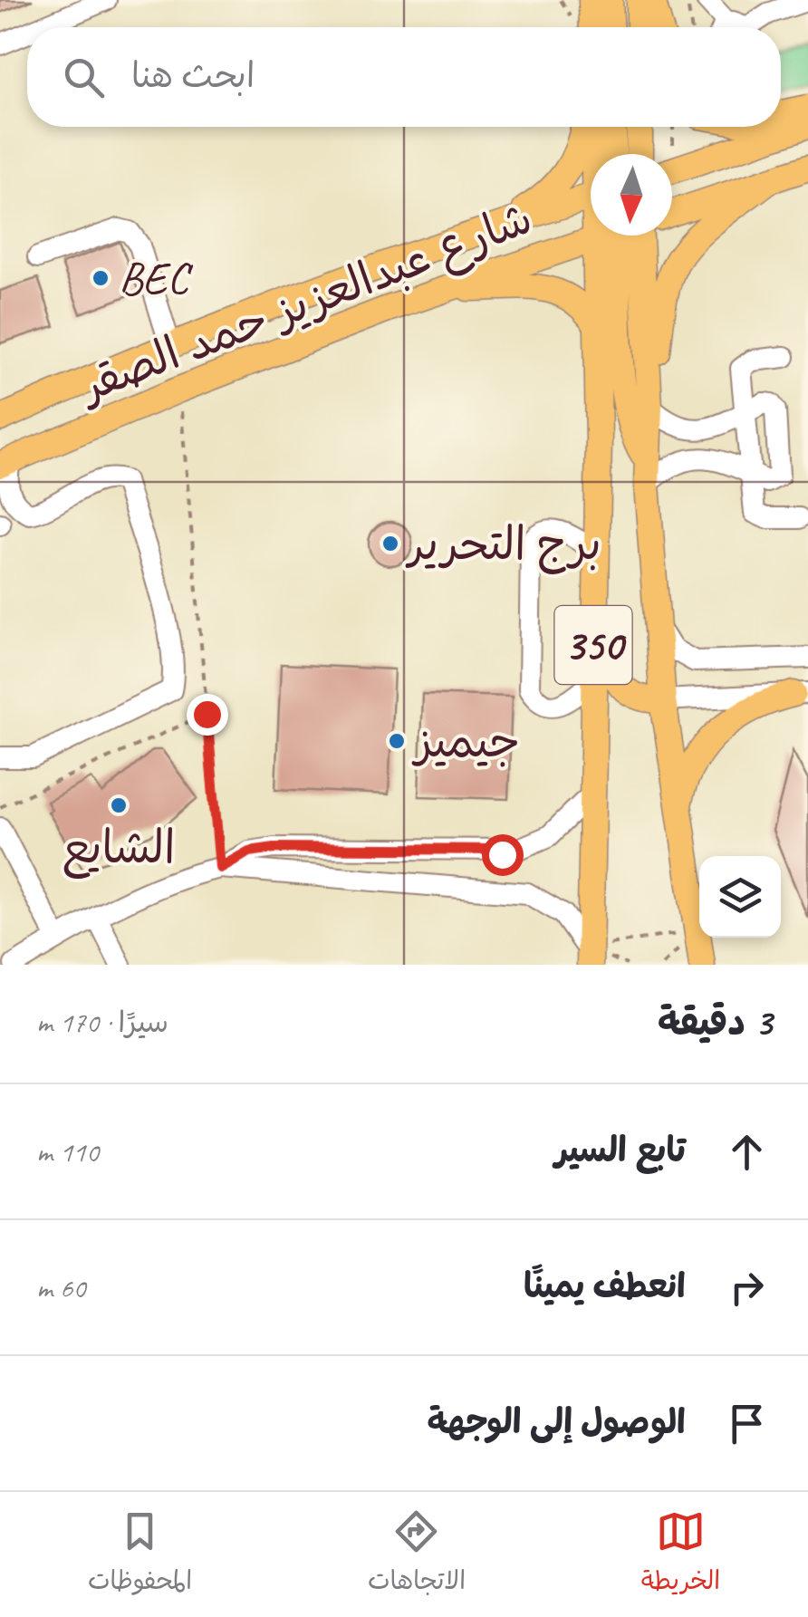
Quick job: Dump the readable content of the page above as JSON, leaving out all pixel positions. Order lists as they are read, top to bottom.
{
  "streets": {
    "main road": ["شارع عبدالعزيز حمد الصقر", "350"]
  },
  "places": [
    "BEC",
    "برج التحرير",
    "جيميز",
    "الشايع"
  ],
  "north": "bottom",
  "page": {
    "search": "ابحث هنا",
    "heading": ["3 دقيقة", "سيرًا · 170 m"],
    "list": [
      ["تابع السير", "110 m"],
      ["انعطف يمينًا", "60 m"],
      "الوصول إلى الوجهة"
    ],
    "nav": ["الخريطة", "الاتجاهات", "المحفوظات"]
  }
}
